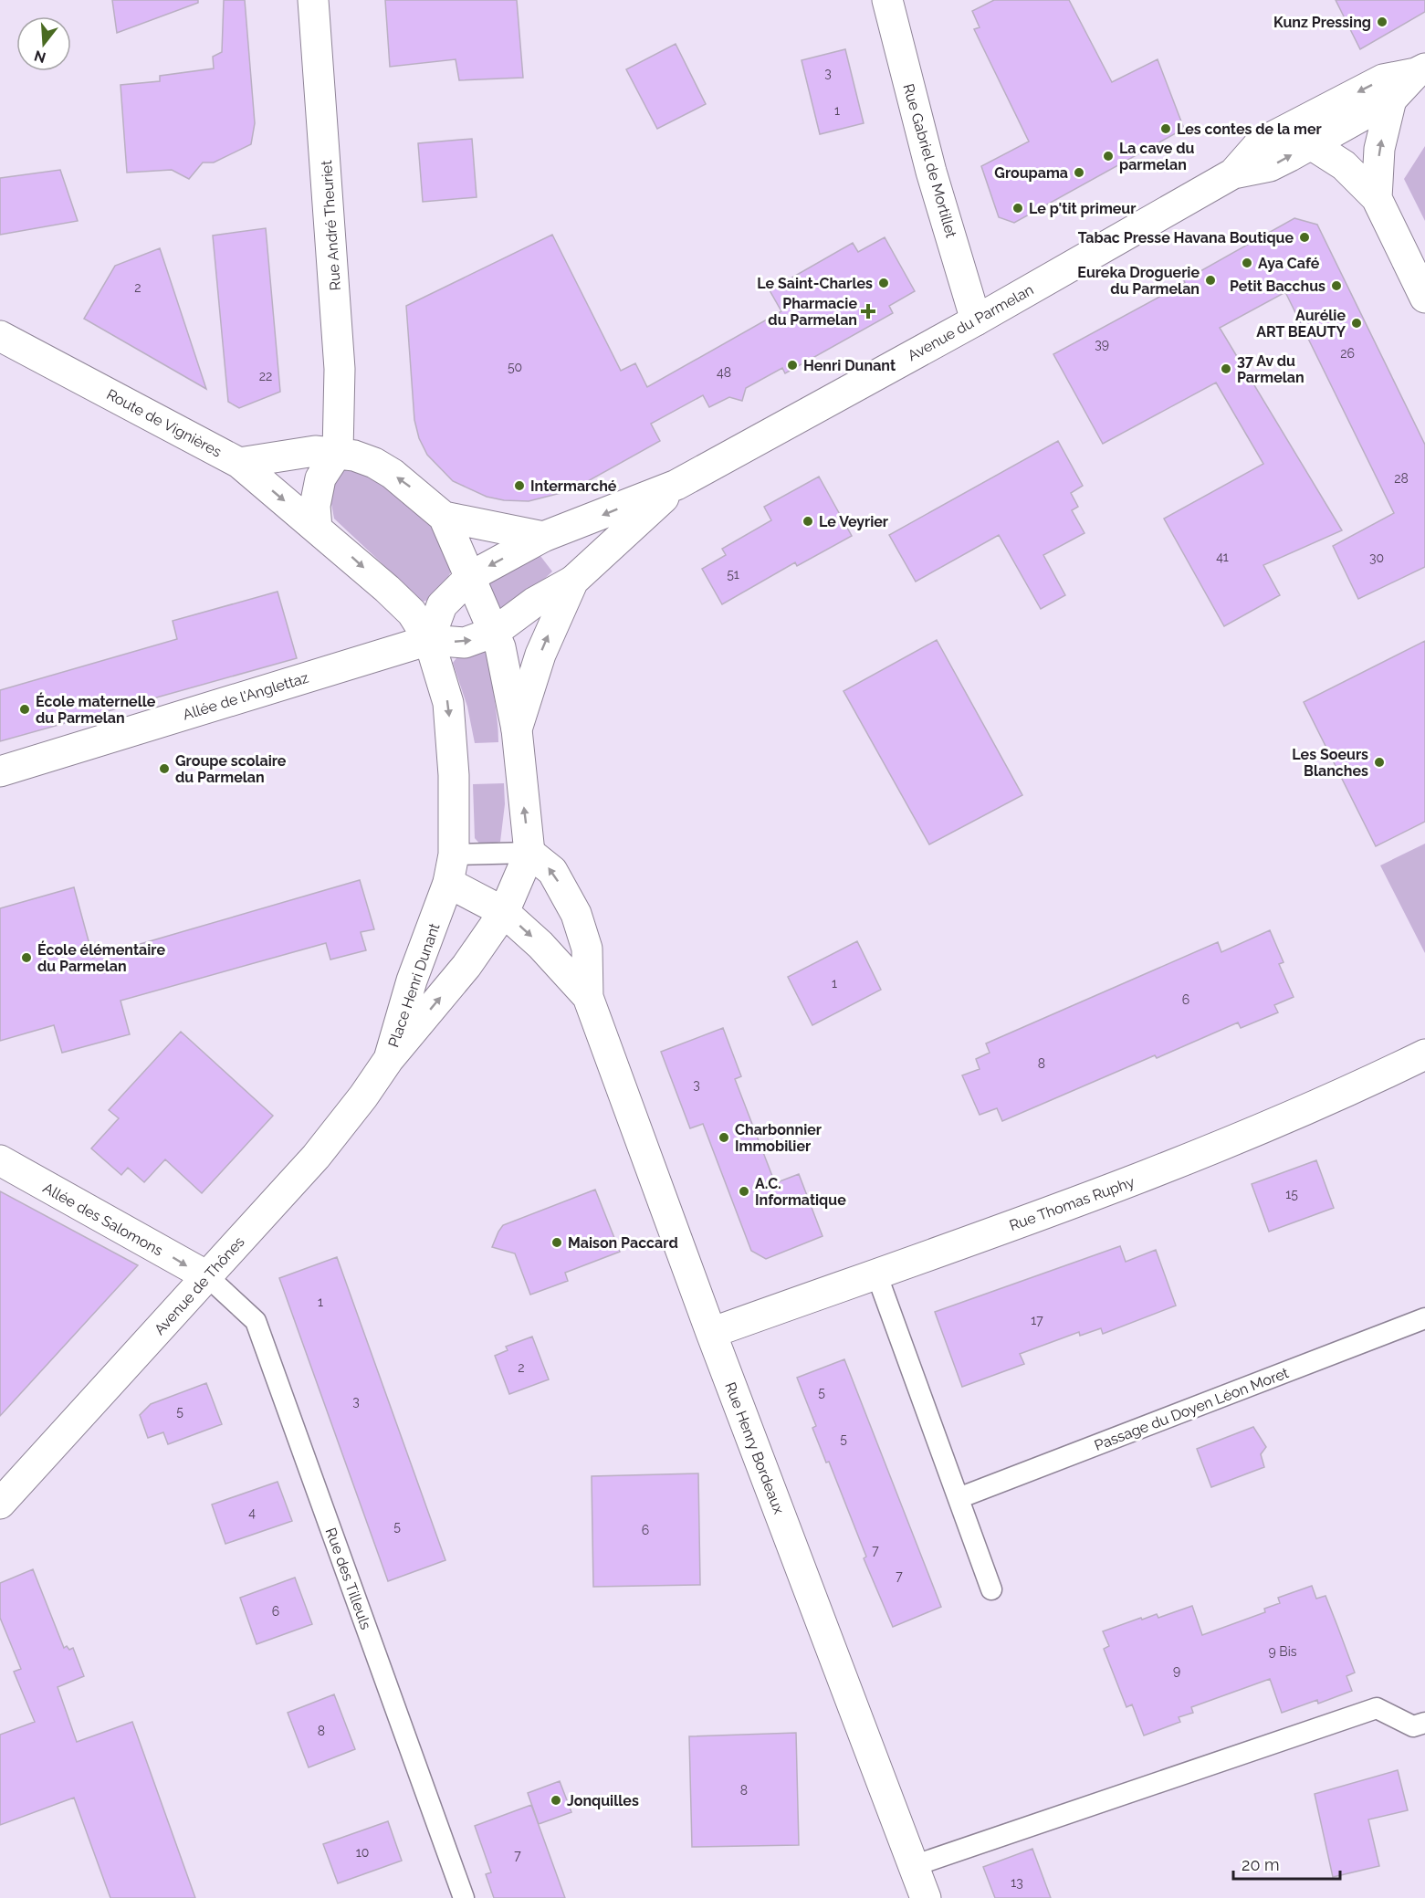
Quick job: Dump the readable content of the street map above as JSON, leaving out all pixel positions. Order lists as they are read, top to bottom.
{
  "streets": {
    "street": [
      "Rue Gabriel de Mortillet",
      "Rue André Theuriet",
      "Avenue du Parmelan",
      "Route de Vignières",
      "Allée de l'Anglettaz",
      "Place Henri Dunant",
      "Rue Thomas Ruphy",
      "Allée des Salomons",
      "Avenue de Thônes",
      "Rue Henry Bordeaux"
    ],
    "lane": ["Passage du Doyen Léon Moret", "Rue des Tilleuls"]
  },
  "crossings": [
    ["Rue Gabriel de Mortillet", "Avenue du Parmelan"],
    ["Rue André Theuriet", "Place Henri Dunant"],
    ["Avenue du Parmelan", "Place Henri Dunant"],
    ["Route de Vignières", "Place Henri Dunant"],
    ["Allée de l'Anglettaz", "Place Henri Dunant"],
    ["Place Henri Dunant", "Avenue de Thônes"],
    ["Place Henri Dunant", "Rue Henry Bordeaux"],
    ["Rue Thomas Ruphy", "Rue Henry Bordeaux"],
    ["Allée des Salomons", "Avenue de Thônes"],
    ["Allée des Salomons", "Rue des Tilleuls"],
    ["Avenue de Thônes", "Rue des Tilleuls"]
  ],
  "one_way": ["Allée des Salomons"],
  "places": {
    "other": [
      "Kunz Pressing",
      "Les contes de la mer",
      "La cave du parmelan",
      "Groupama",
      "Le p'tit primeur",
      "Tabac Presse Havana Boutique",
      "Aya Café",
      "Eureka Droguerie du Parmelan",
      "Le Saint-Charles",
      "Petit Bacchus",
      "Aurélie ART BEAUTY",
      "Henri Dunant",
      "37 Av du Parmelan",
      "Intermarché",
      "Le Veyrier",
      "École maternelle du Parmelan",
      "Les Soeurs Blanches",
      "Groupe scolaire du Parmelan",
      "École élémentaire du Parmelan",
      "Charbonnier Immobilier",
      "A.C. Informatique",
      "Maison Paccard",
      "Jonquilles"
    ],
    "health": ["Pharmacie du Parmelan"]
  },
  "house_numbers": [
    "3",
    "1",
    "2",
    "39",
    "26",
    "50",
    "48",
    "22",
    "28",
    "41",
    "30",
    "51",
    "1",
    "6",
    "8",
    "3",
    "15",
    "1",
    "17",
    "2",
    "5",
    "3",
    "5",
    "5",
    "4",
    "5",
    "6",
    "7",
    "7",
    "6",
    "9 Bis",
    "9",
    "8",
    "8",
    "10",
    "7",
    "13"
  ],
  "scale_bar": "20 m",
  "north": "bottom"
}
